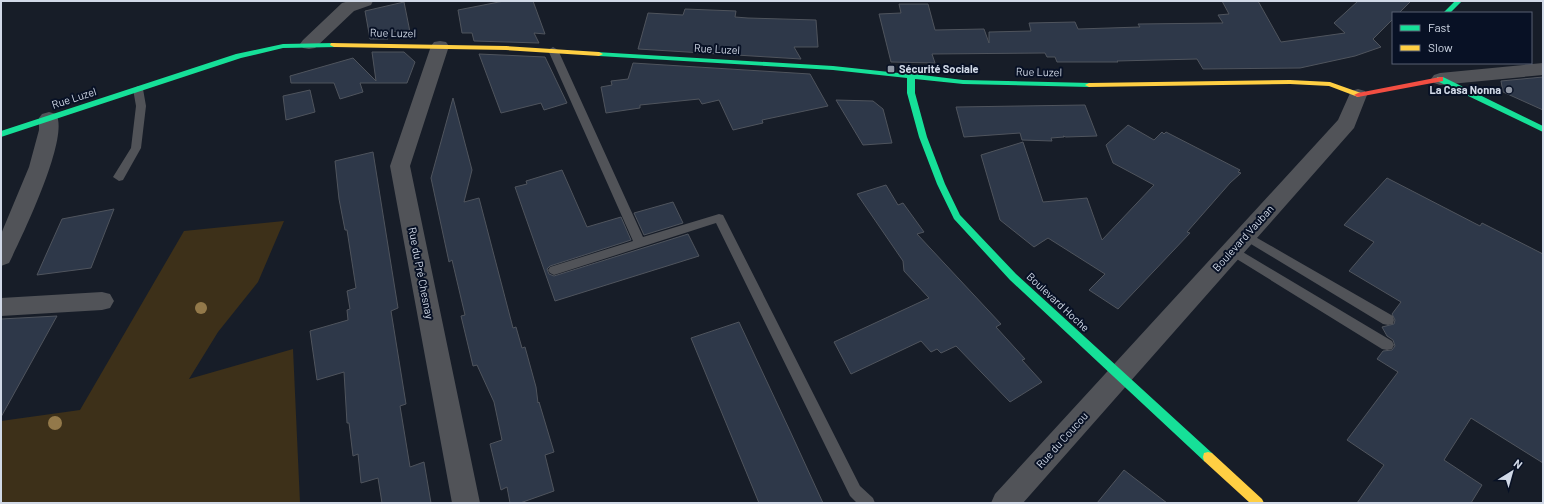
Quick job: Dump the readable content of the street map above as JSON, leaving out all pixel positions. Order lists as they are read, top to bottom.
{
  "streets": {
    "street": [
      "Rue Luzel",
      "Boulevard Vauban",
      "Rue du Pré Chesnay",
      "Boulevard Hoche",
      "Rue du Coucou"
    ]
  },
  "crossings": [
    ["Rue Luzel", "Boulevard Vauban"],
    ["Rue Luzel", "Rue du Pré Chesnay"],
    ["Rue Luzel", "Boulevard Hoche"],
    ["Boulevard Vauban", "Boulevard Hoche"],
    ["Boulevard Vauban", "Rue du Coucou"],
    ["Boulevard Hoche", "Rue du Coucou"]
  ],
  "places": {
    "transit": ["Sécurité Sociale"],
    "other": ["La Casa Nonna"]
  },
  "legend": ["Fast", "Slow"],
  "north": "top right"
}
